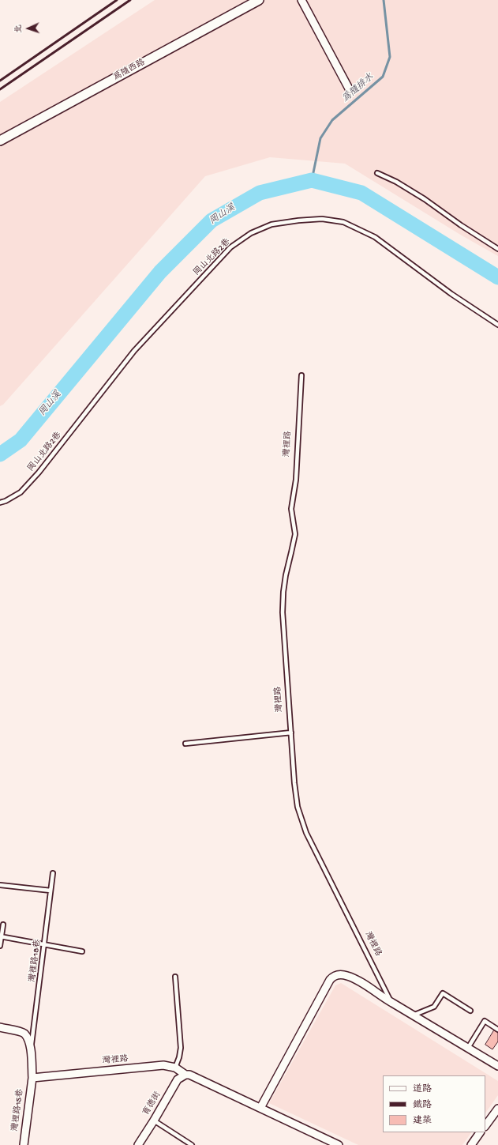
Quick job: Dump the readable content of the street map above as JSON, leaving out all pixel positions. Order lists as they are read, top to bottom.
{
  "streets": {
    "street": [
      "為隨西路",
      "灣裡路",
      "育德街",
      "灣裡路15巷"
    ],
    "lane": ["岡山北路2巷", "灣裡路18巷"]
  },
  "crossings": [
    ["灣裡路", "灣裡路15巷"]
  ],
  "water": ["為隨排水", "岡山溪"],
  "legend": ["道路", "鐵路", "建築"],
  "north": "left"
}
